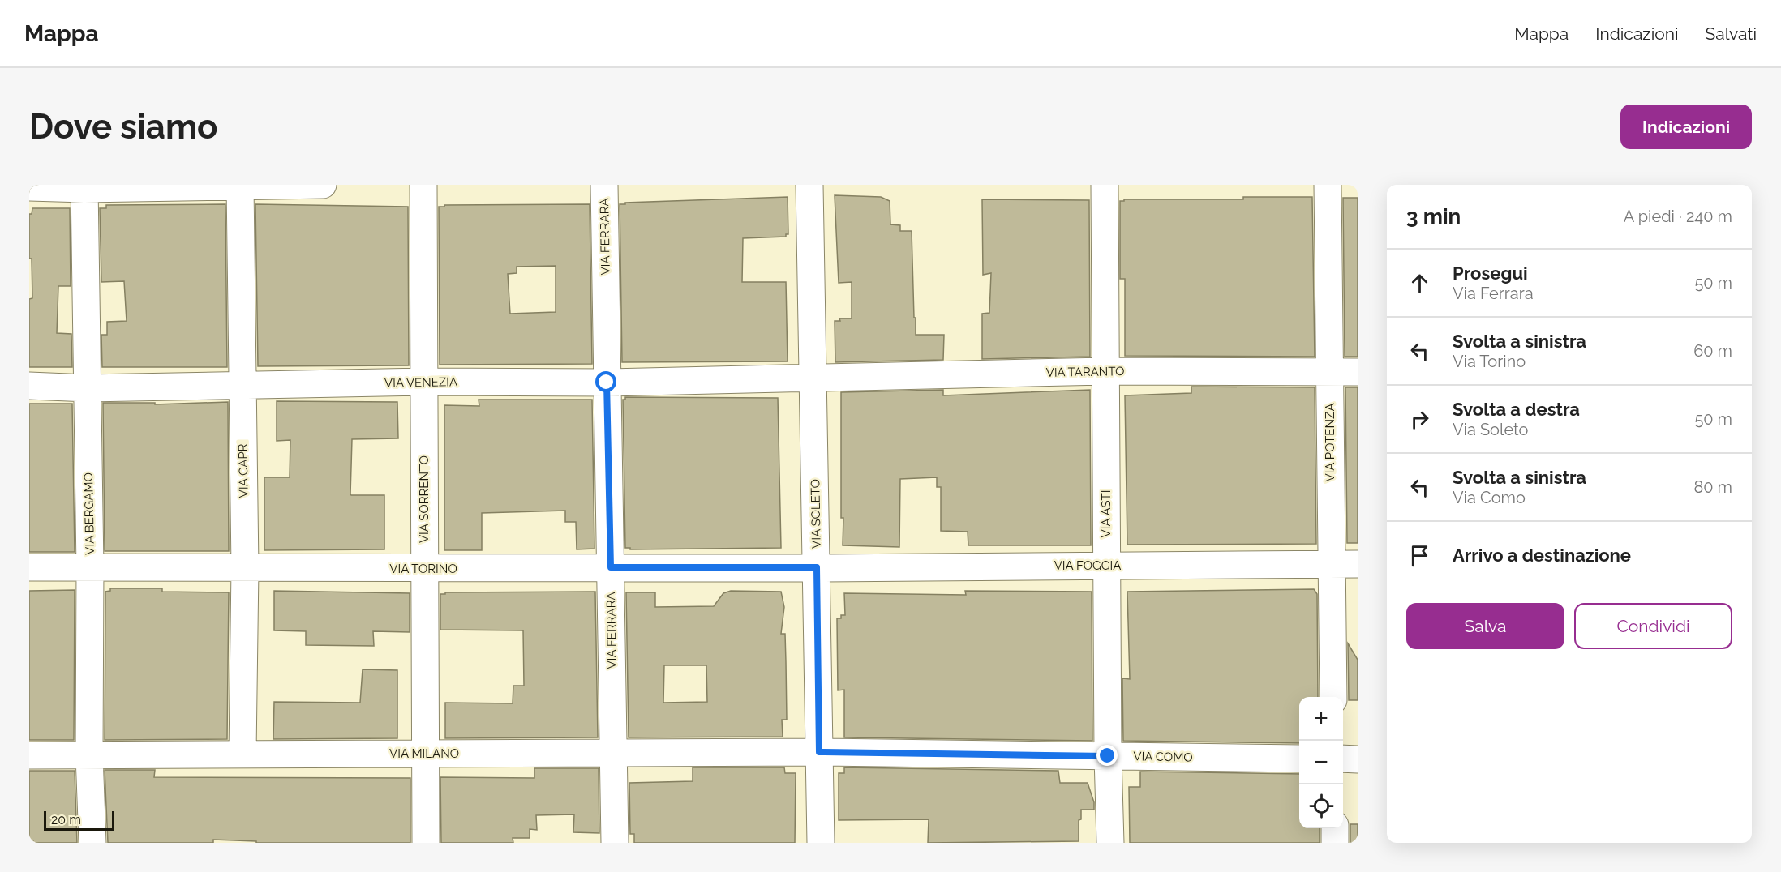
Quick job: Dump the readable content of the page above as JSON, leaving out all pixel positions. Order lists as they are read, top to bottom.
{
  "streets": {
    "street": [
      "VIA FERRARA",
      "VIA TARANTO",
      "VIA VENEZIA",
      "VIA POTENZA",
      "VIA CAPRI",
      "VIA SORRENTO",
      "VIA BERGAMO",
      "VIA SOLETO",
      "VIA ASTI",
      "VIA FOGGIA",
      "VIA TORINO",
      "VIA MILANO",
      "VIA COMO"
    ]
  },
  "crossings": [
    ["VIA FERRARA", "VIA VENEZIA"],
    ["VIA FERRARA", "VIA TORINO"],
    ["VIA FERRARA", "VIA MILANO"],
    ["VIA TARANTO", "VIA VENEZIA"],
    ["VIA TARANTO", "VIA POTENZA"],
    ["VIA TARANTO", "VIA SOLETO"],
    ["VIA TARANTO", "VIA ASTI"],
    ["VIA VENEZIA", "VIA CAPRI"],
    ["VIA VENEZIA", "VIA SORRENTO"],
    ["VIA VENEZIA", "VIA BERGAMO"],
    ["VIA VENEZIA", "VIA SOLETO"],
    ["VIA POTENZA", "VIA FOGGIA"],
    ["VIA CAPRI", "VIA TORINO"],
    ["VIA CAPRI", "VIA MILANO"],
    ["VIA SORRENTO", "VIA TORINO"],
    ["VIA SORRENTO", "VIA MILANO"],
    ["VIA BERGAMO", "VIA TORINO"],
    ["VIA BERGAMO", "VIA MILANO"],
    ["VIA SOLETO", "VIA FOGGIA"],
    ["VIA SOLETO", "VIA TORINO"],
    ["VIA SOLETO", "VIA MILANO"],
    ["VIA SOLETO", "VIA COMO"],
    ["VIA ASTI", "VIA FOGGIA"],
    ["VIA ASTI", "VIA COMO"],
    ["VIA FOGGIA", "VIA TORINO"],
    ["VIA MILANO", "VIA COMO"]
  ],
  "scale_bar": "20 m",
  "page": {
    "header": "Mappa",
    "nav": ["Mappa", "Indicazioni", "Salvati"],
    "buttons": [
      "Indicazioni",
      ["Salva", "Condividi"]
    ],
    "title": "Dove siamo",
    "heading": ["3 min", "A piedi · 240 m"],
    "list": [
      ["Prosegui", "Via Ferrara", "50 m"],
      ["Svolta a sinistra", "Via Torino", "60 m"],
      ["Svolta a destra", "Via Soleto", "50 m"],
      ["Svolta a sinistra", "Via Como", "80 m"],
      "Arrivo a destinazione"
    ],
    "map_buttons": ["+", "−"],
    "scale": "20 m"
  }
}
